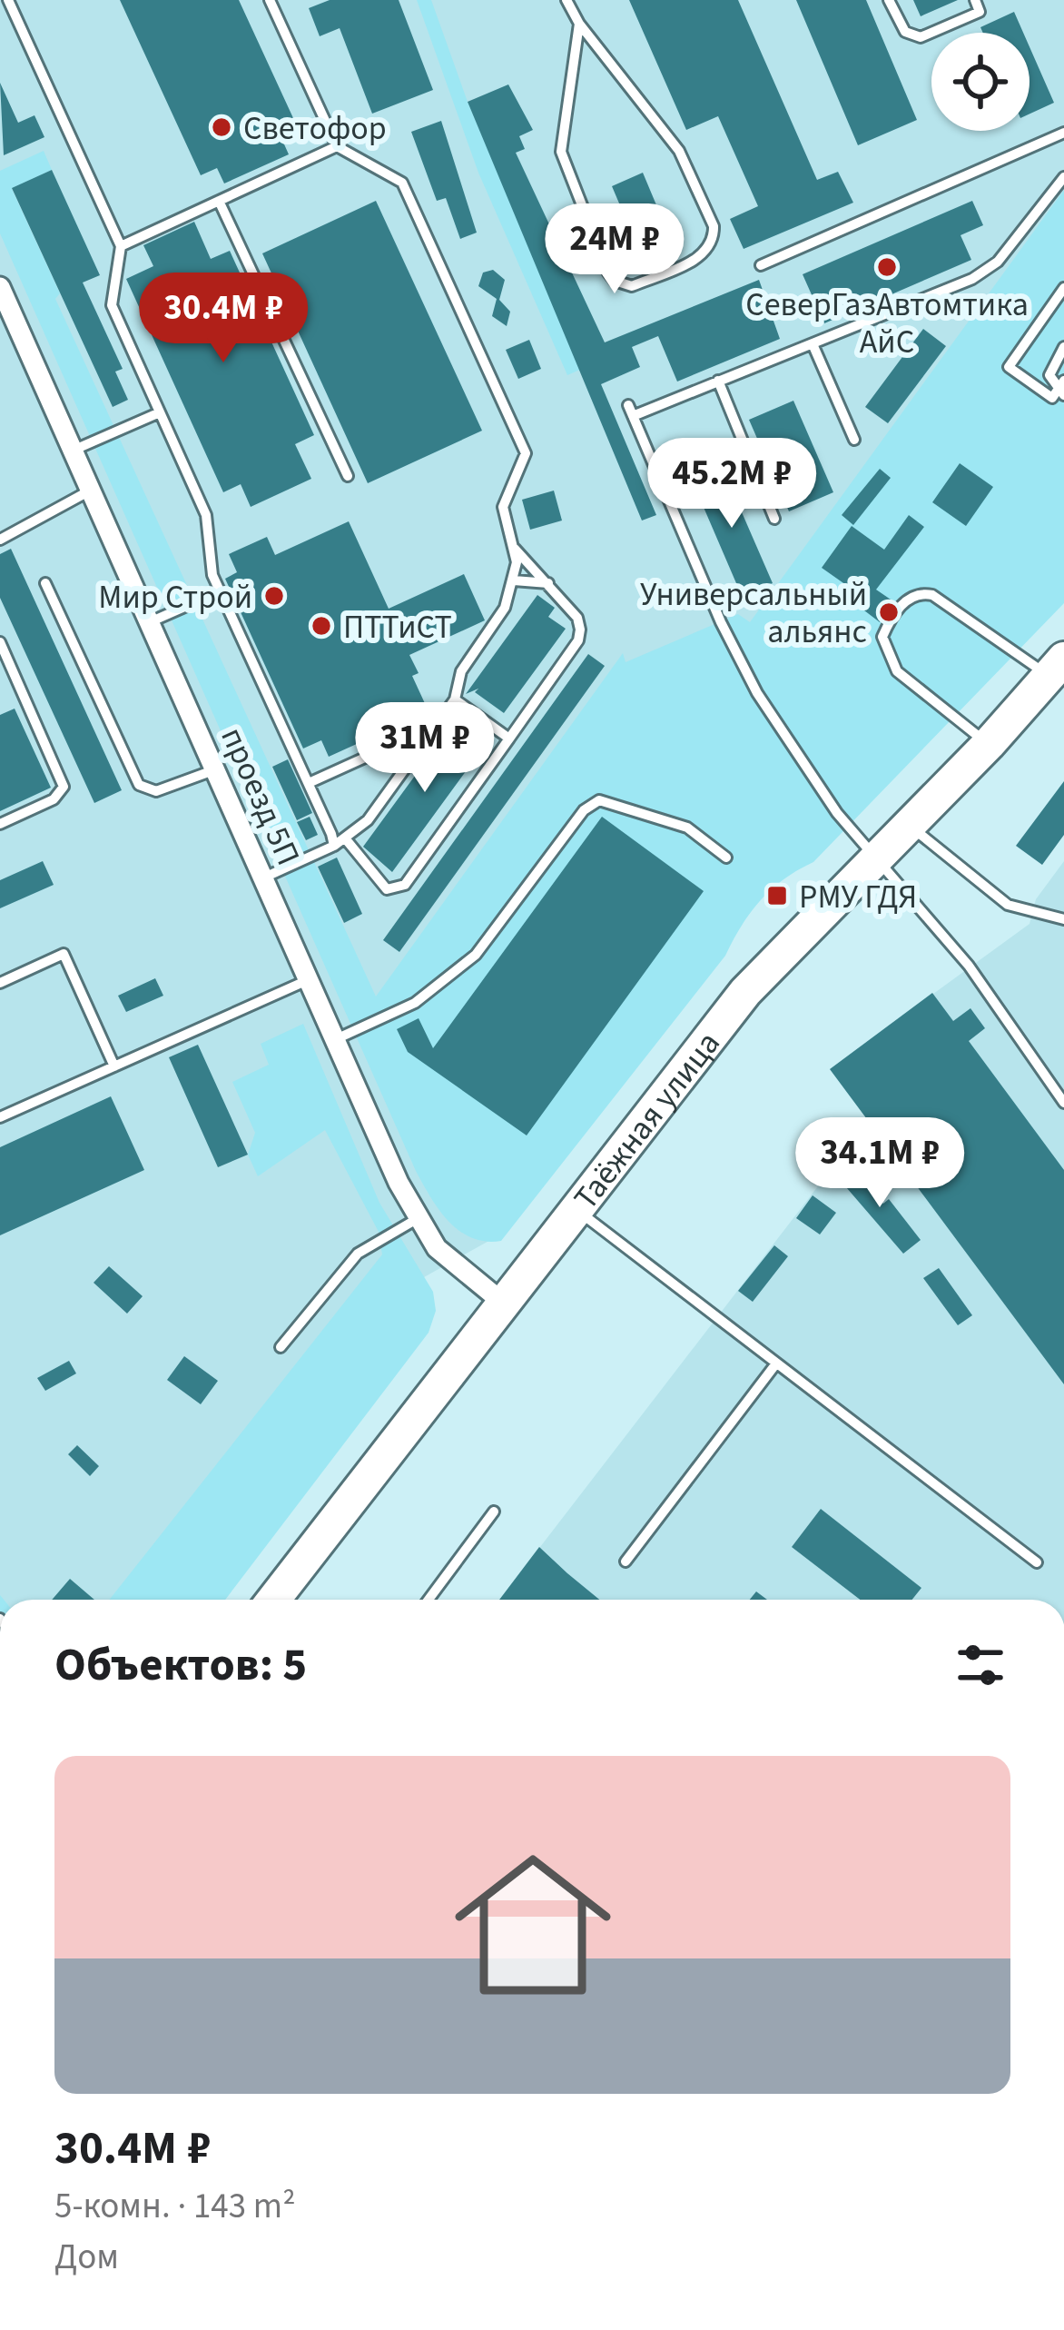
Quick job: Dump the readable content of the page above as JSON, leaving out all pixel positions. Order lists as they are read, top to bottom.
{
  "streets": {
    "highway": ["Таёжная улица"],
    "street": ["проезд 5П"]
  },
  "crossings": [
    ["проезд 5П", "Таёжная улица"]
  ],
  "places": {
    "other": [
      "Светофор",
      "СеверГазАвтомтика АйС",
      "Мир Строй",
      "Универсальный альянс",
      "ПТТиСТ"
    ],
    "transit": ["РМУ ГДЯ"]
  },
  "page": {
    "price": [
      "24M ₽",
      "30.4M ₽",
      "45.2M ₽",
      "31M ₽",
      "34.1M ₽"
    ],
    "heading": "Объектов: 5",
    "list": [
      {
        "name": "30.4M ₽",
        "note": "5-комн. · 143 m² · Дом"
      }
    ]
  }
}
